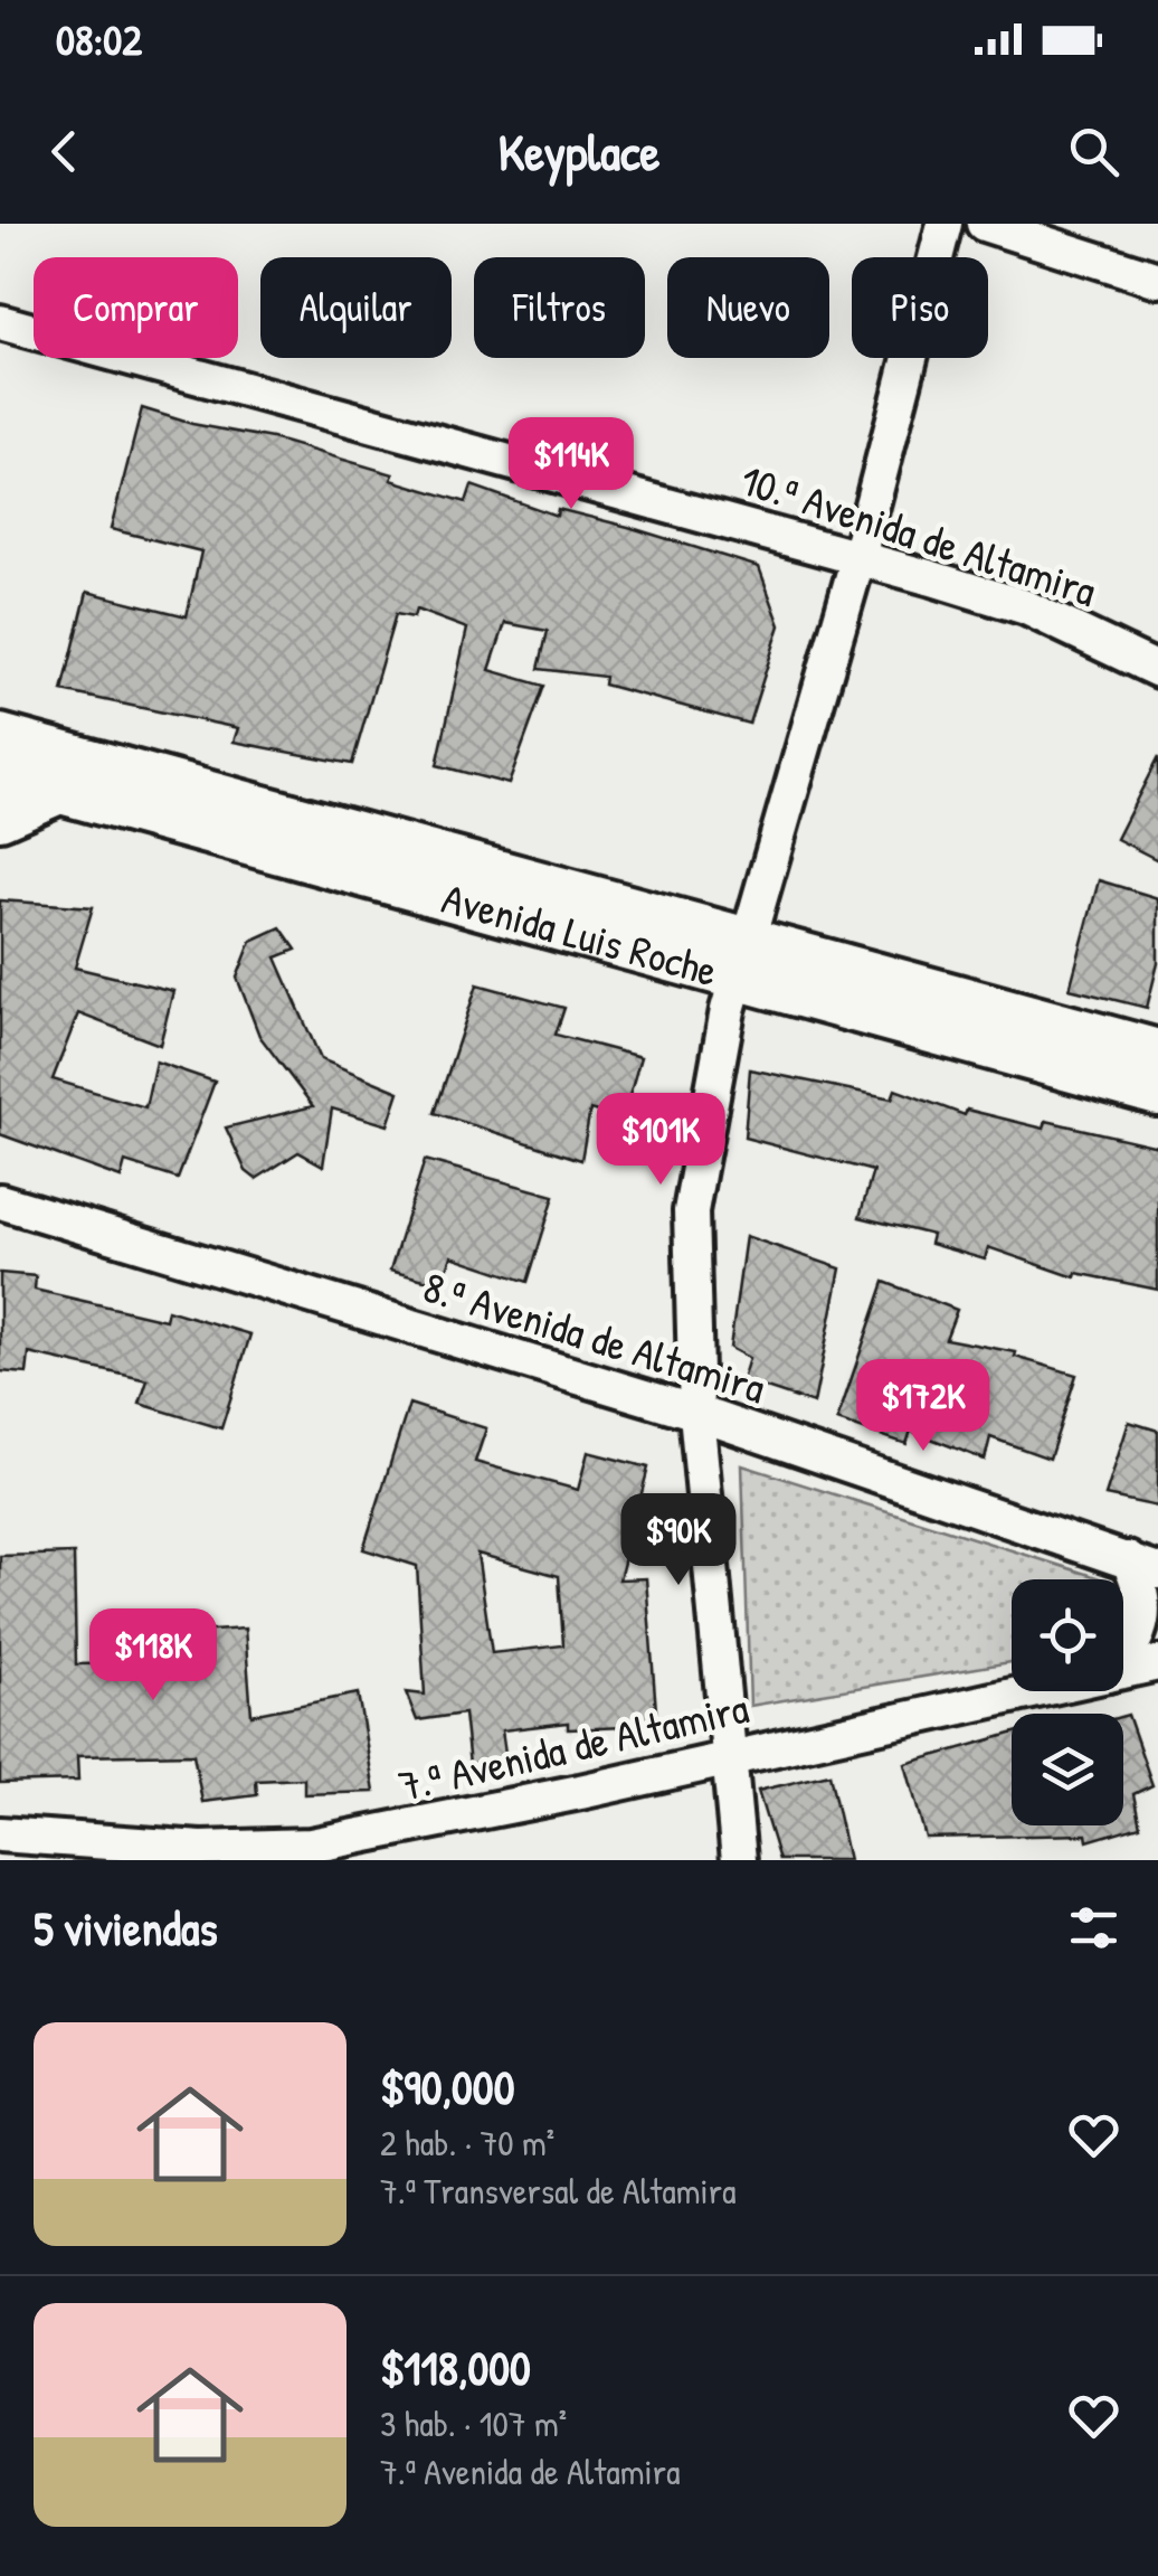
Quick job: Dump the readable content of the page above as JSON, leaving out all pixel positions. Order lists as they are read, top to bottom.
{
  "streets": {
    "main road": ["Avenida Luis Roche"],
    "street": ["10.ª Avenida de Altamira", "8.ª Avenida de Altamira", "7.ª Avenida de Altamira"]
  },
  "page": {
    "status": "08:02",
    "header": "Keyplace",
    "chip": [
      "Comprar",
      "Alquilar",
      "Filtros",
      "Nuevo",
      "Piso"
    ],
    "price": [
      "$114K",
      "$101K",
      "$172K",
      "$90K",
      "$118K"
    ],
    "heading": "5 viviendas",
    "list": [
      {
        "name": "$90,000",
        "note": "2 hab. · 70 m² · 7.ª Transversal de Altamira"
      },
      {
        "name": "$118,000",
        "note": "3 hab. · 107 m² · 7.ª Avenida de Altamira"
      }
    ]
  }
}
